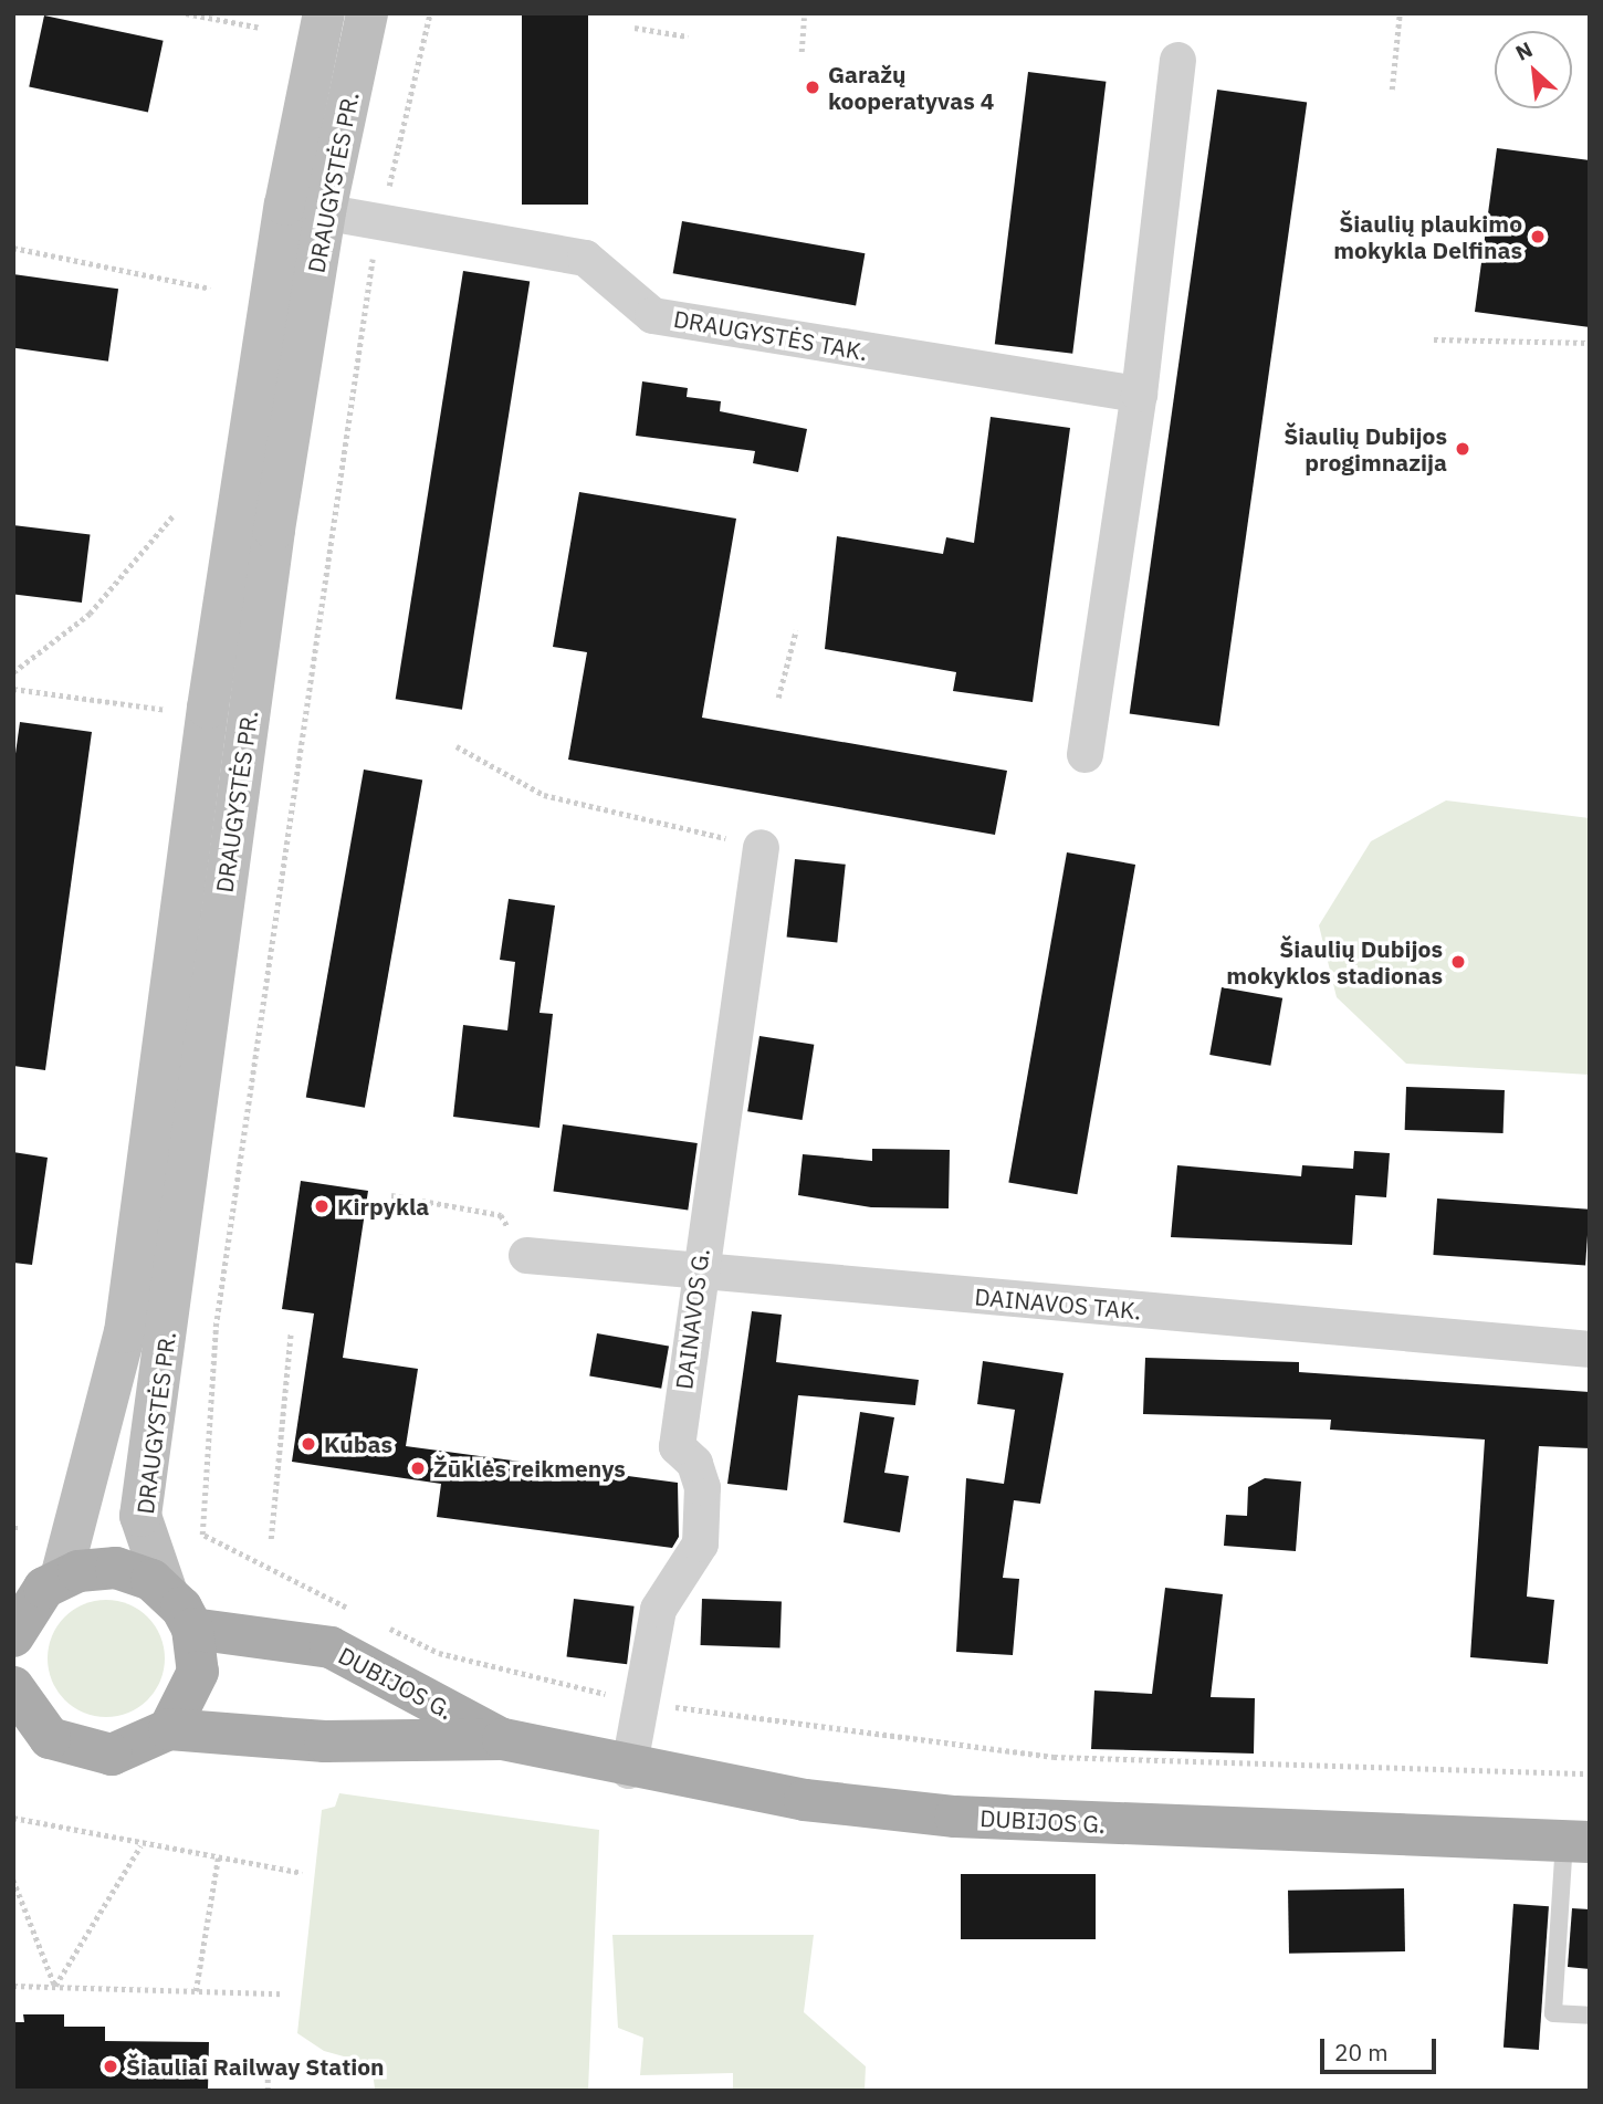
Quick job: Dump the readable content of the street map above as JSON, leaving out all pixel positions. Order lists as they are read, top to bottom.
{
  "streets": {
    "main road": ["DRAUGYSTĖS PR.", "DUBIJOS G."],
    "street": ["DRAUGYSTĖS TAK.", "DAINAVOS TAK.", "DAINAVOS G."]
  },
  "crossings": [
    ["DRAUGYSTĖS PR.", "DRAUGYSTĖS TAK."],
    ["DAINAVOS TAK.", "DAINAVOS G."],
    ["DAINAVOS G.", "DUBIJOS G."]
  ],
  "places": [
    "Garažų kooperatyvas 4",
    "Šiaulių plaukimo mokykla Delfinas",
    "Šiaulių Dubijos progimnazija",
    "Šiaulių Dubijos mokyklos stadionas",
    "Kirpykla",
    "Kubas",
    "Žūklės reikmenys",
    "Šiauliai Railway Station"
  ],
  "scale_bar": "20 m",
  "north": "top left"
}
